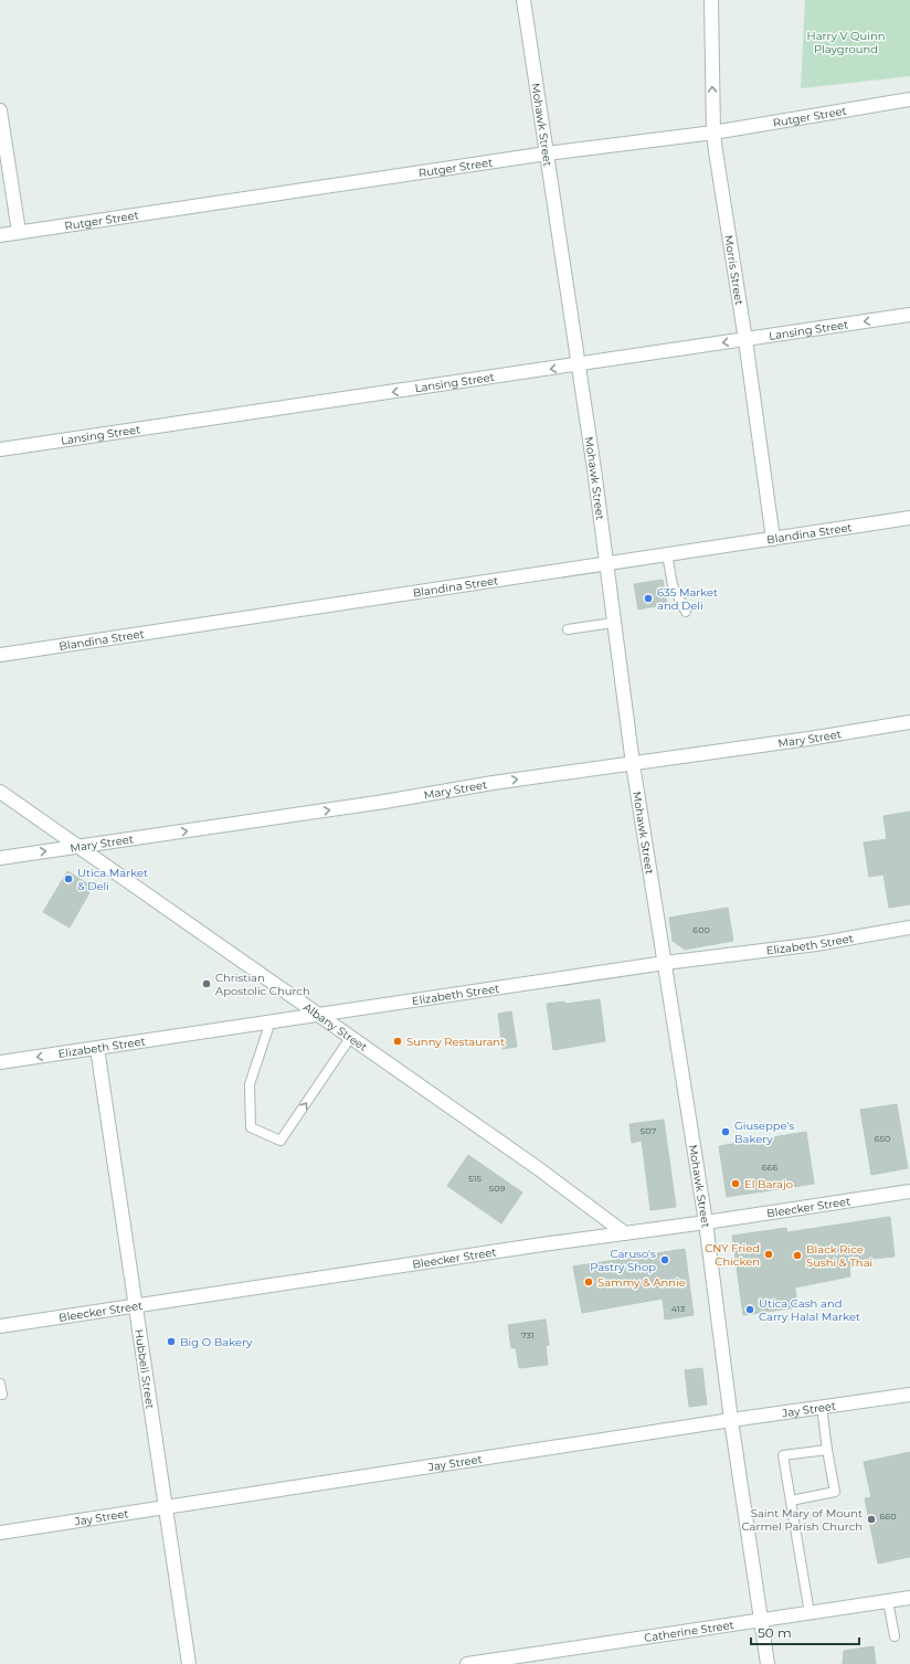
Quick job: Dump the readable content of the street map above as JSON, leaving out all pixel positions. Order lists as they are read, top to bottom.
{
  "streets": {
    "street": [
      "Rutger Street",
      "Mohawk Street",
      "Morris Street",
      "Lansing Street",
      "Blandina Street",
      "Mary Street",
      "Elizabeth Street",
      "Albany Street",
      "Bleecker Street",
      "Hubbell Street",
      "Jay Street",
      "Catherine Street"
    ]
  },
  "crossings": [
    ["Rutger Street", "Mohawk Street"],
    ["Rutger Street", "Morris Street"],
    ["Mohawk Street", "Lansing Street"],
    ["Mohawk Street", "Blandina Street"],
    ["Mohawk Street", "Mary Street"],
    ["Mohawk Street", "Elizabeth Street"],
    ["Mohawk Street", "Bleecker Street"],
    ["Mohawk Street", "Jay Street"],
    ["Mohawk Street", "Catherine Street"],
    ["Morris Street", "Lansing Street"],
    ["Morris Street", "Blandina Street"],
    ["Mary Street", "Albany Street"],
    ["Elizabeth Street", "Albany Street"],
    ["Elizabeth Street", "Hubbell Street"],
    ["Albany Street", "Bleecker Street"],
    ["Bleecker Street", "Hubbell Street"],
    ["Hubbell Street", "Jay Street"]
  ],
  "one_way": ["Lansing Street", "Mary Street"],
  "parks": ["Harry V Quinn Playground"],
  "places": [
    "635 Market and Deli",
    "Utica Market & Deli",
    "Christian Apostolic Church",
    "Sunny Restaurant",
    "Giuseppe's Bakery",
    "El Barajo",
    "CNY Fried Chicken",
    "Black Rice Sushi & Thai",
    "Caruso's Pastry Shop",
    "Sammy & Annie",
    "Utica Cash and Carry Halal Market",
    "Big O Bakery",
    "Saint Mary of Mount Carmel Parish Church"
  ],
  "house_numbers": [
    "600",
    "507",
    "650",
    "666",
    "515",
    "509",
    "413",
    "731",
    "660"
  ],
  "scale_bar": "50 m"
}
